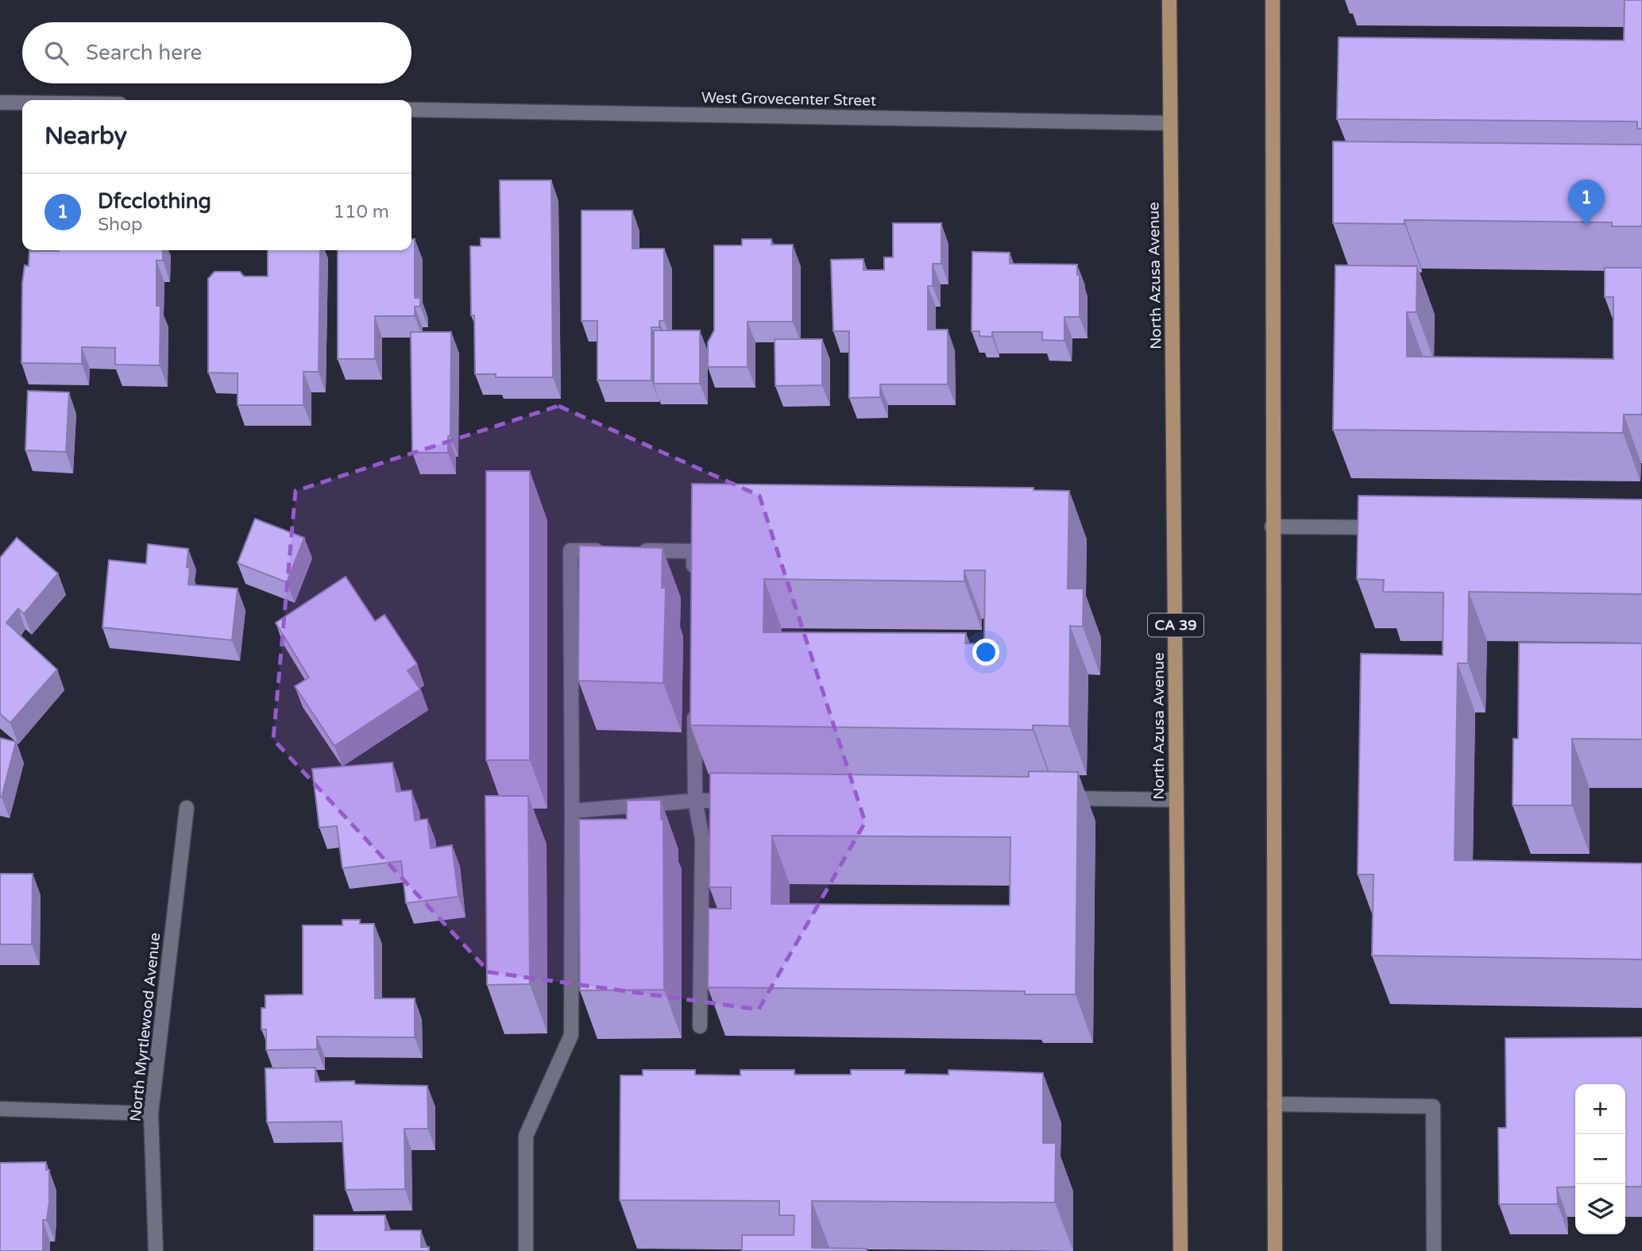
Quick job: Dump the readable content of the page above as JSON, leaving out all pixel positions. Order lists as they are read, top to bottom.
{
  "streets": {
    "main road": ["North Azusa Avenue", "CA 39"],
    "street": ["West Grovecenter Street", "North Myrtlewood Avenue"]
  },
  "crossings": [
    ["West Grovecenter Street", "North Azusa Avenue"]
  ],
  "page": {
    "search": "Search here",
    "heading": "Nearby",
    "list": [
      {
        "mark": "1",
        "name": "Dfcclothing",
        "note": "Shop",
        "value": "110 m"
      }
    ],
    "pins": "1",
    "map_buttons": ["+", "−"]
  }
}
